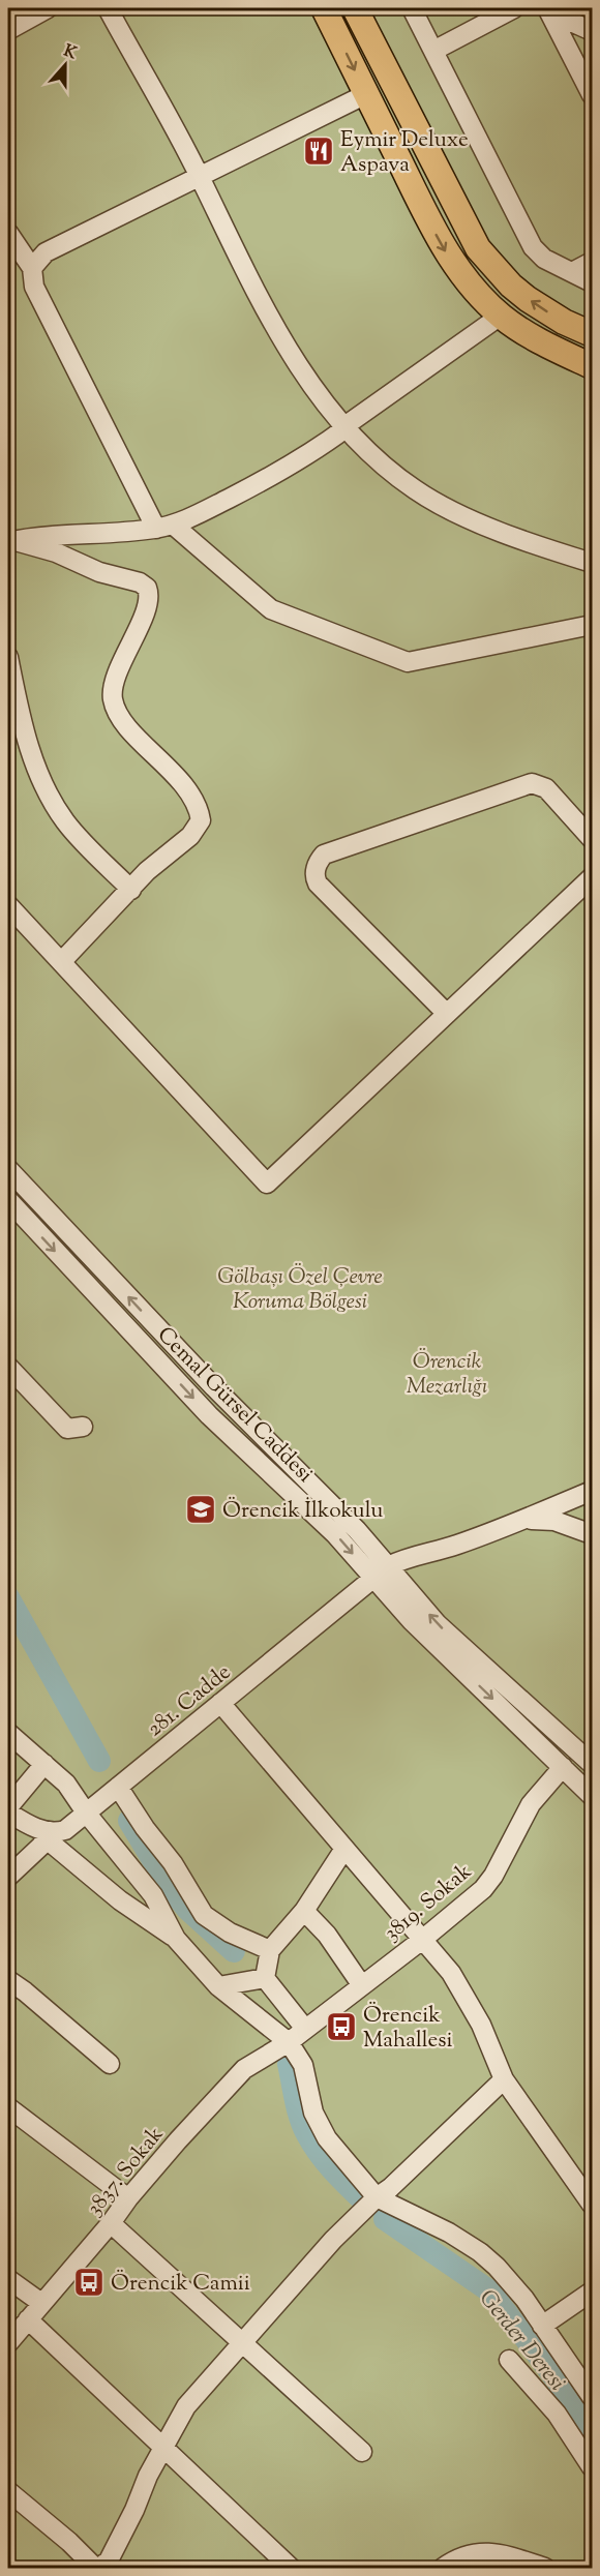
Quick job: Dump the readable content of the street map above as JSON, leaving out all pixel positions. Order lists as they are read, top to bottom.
{
  "streets": {
    "street": [
      "Cemal Gürsel Caddesi",
      "281. Cadde",
      "3819. Sokak",
      "3837. Sokak"
    ]
  },
  "crossings": [
    ["Cemal Gürsel Caddesi", "281. Cadde"],
    ["Cemal Gürsel Caddesi", "3819. Sokak"],
    ["3819. Sokak", "3837. Sokak"]
  ],
  "water": ["Gerder Deresi"],
  "parks": ["Gölbaşı Özel Çevre Koruma Bölgesi", "Örencik Mezarlığı"],
  "places": {
    "restaurant": ["Eymir Deluxe Aspava"],
    "school or university": ["Örencik İlkokulu"],
    "bus stop": ["Örencik Mahallesi", "Örencik Camii"]
  },
  "north": "top"
}
